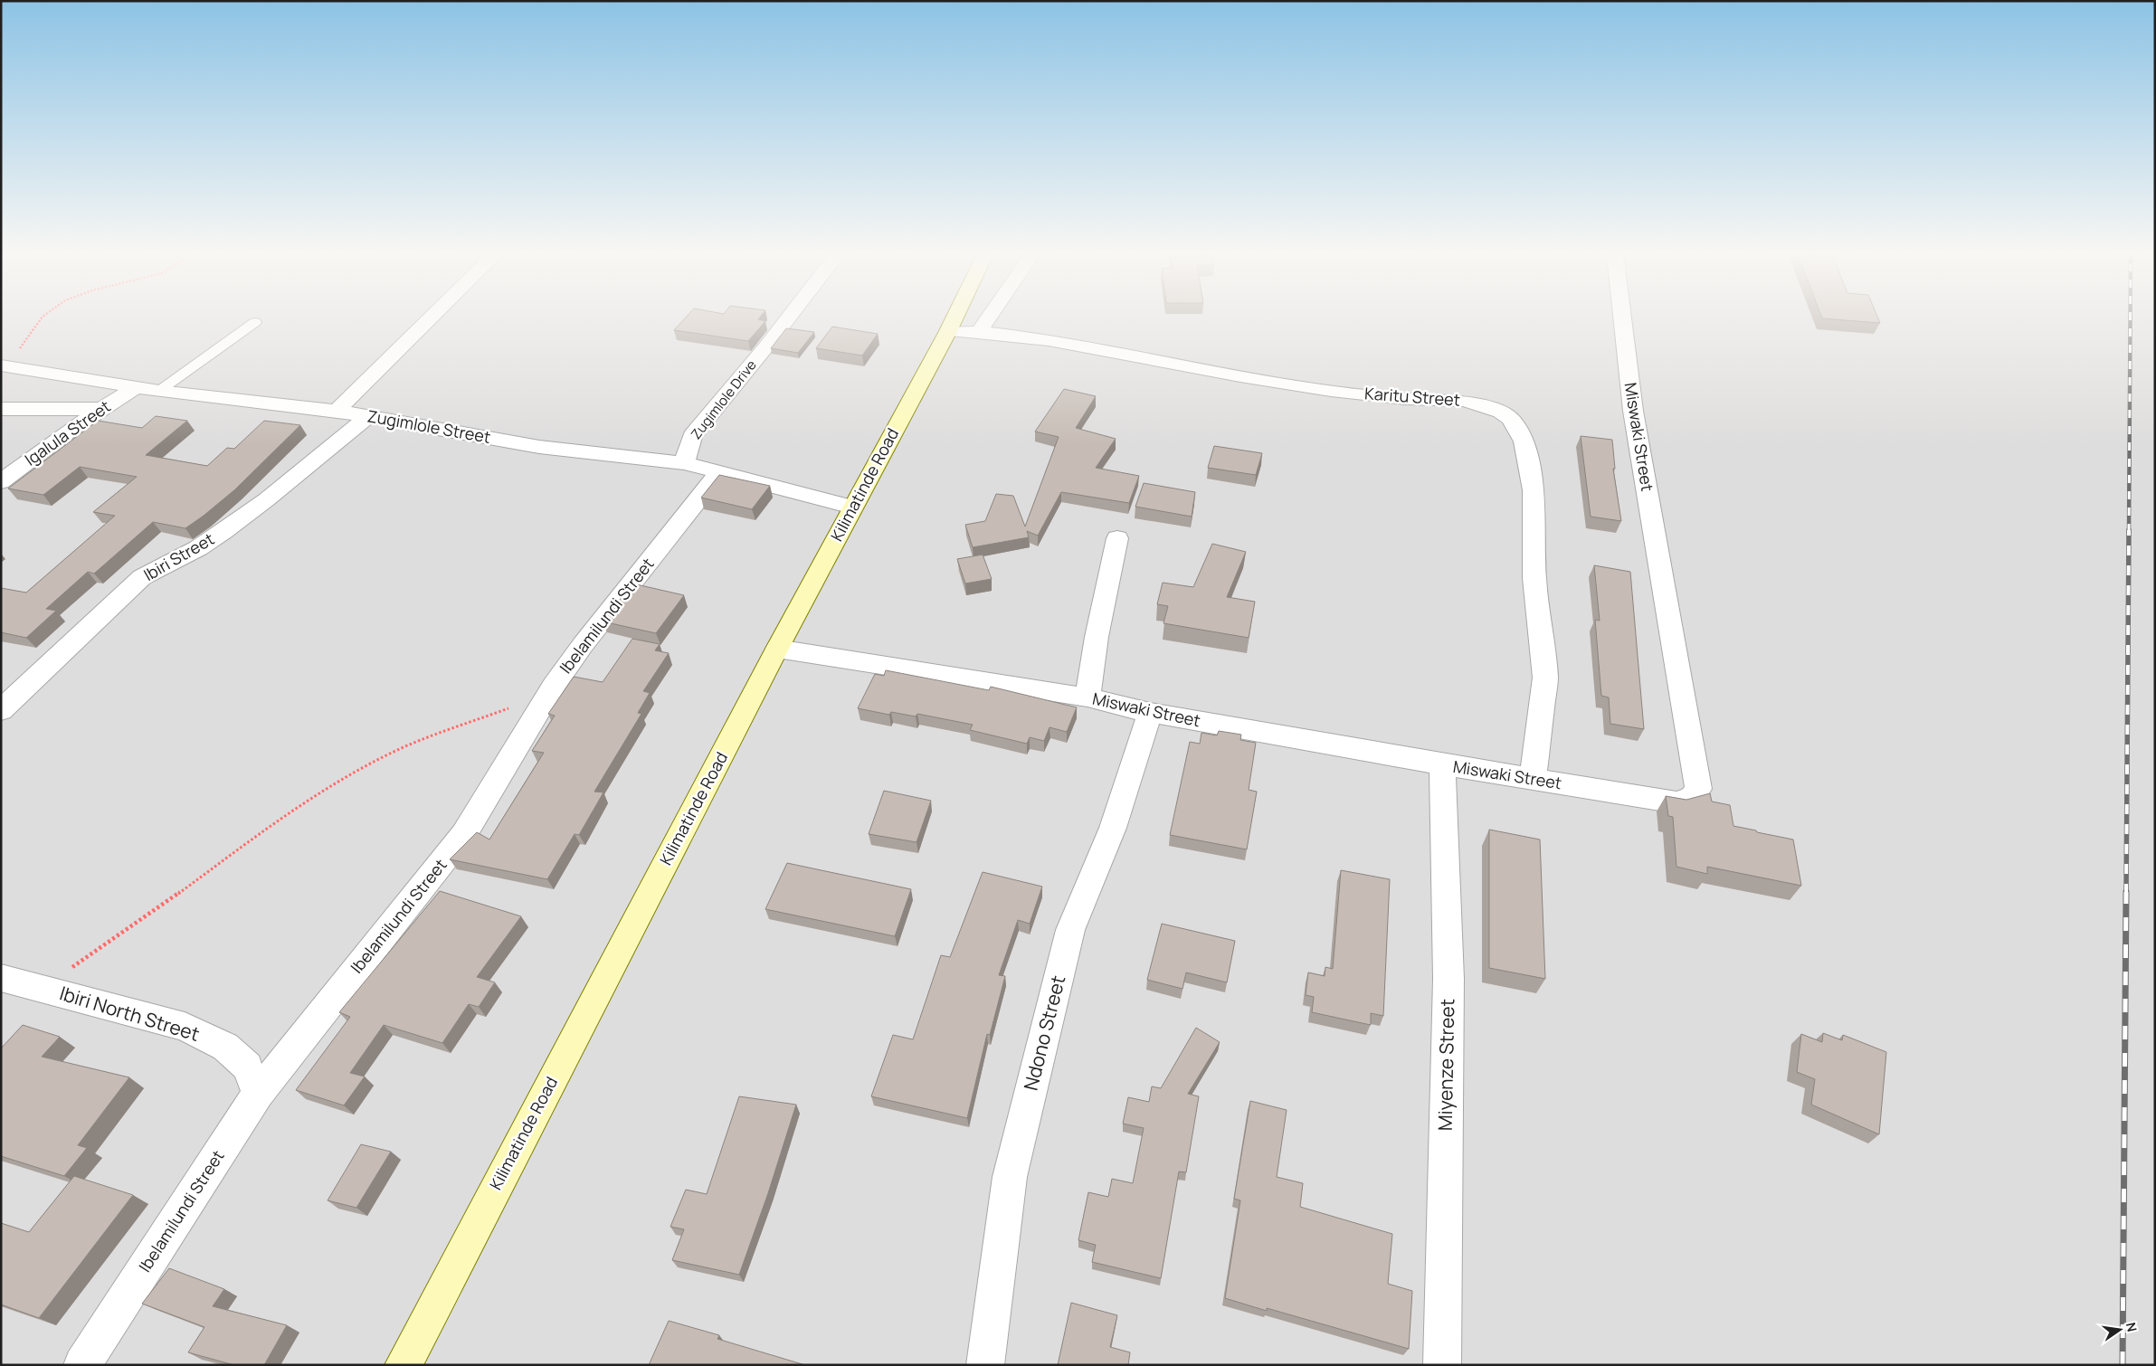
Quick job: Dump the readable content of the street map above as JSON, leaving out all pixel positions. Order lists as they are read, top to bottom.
{
  "streets": {
    "main road": ["Kilimatinde Road"],
    "street": [
      "Karitu Street",
      "Zugimlole Drive",
      "Zugimlole Street",
      "Igalula Street",
      "Miswaki Street",
      "Ibiri Street",
      "Ibelamilundi Street",
      "Ibiri North Street",
      "Ndono Street",
      "Miyenze Street"
    ]
  },
  "crossings": [
    ["Karitu Street", "Miswaki Street"],
    ["Karitu Street", "Kilimatinde Road"],
    ["Zugimlole Drive", "Zugimlole Street"],
    ["Zugimlole Street", "Igalula Street"],
    ["Zugimlole Street", "Kilimatinde Road"],
    ["Zugimlole Street", "Ibiri Street"],
    ["Zugimlole Street", "Ibelamilundi Street"],
    ["Miswaki Street", "Kilimatinde Road"],
    ["Miswaki Street", "Ndono Street"],
    ["Miswaki Street", "Miyenze Street"],
    ["Ibelamilundi Street", "Ibiri North Street"]
  ],
  "north": "right"
}
